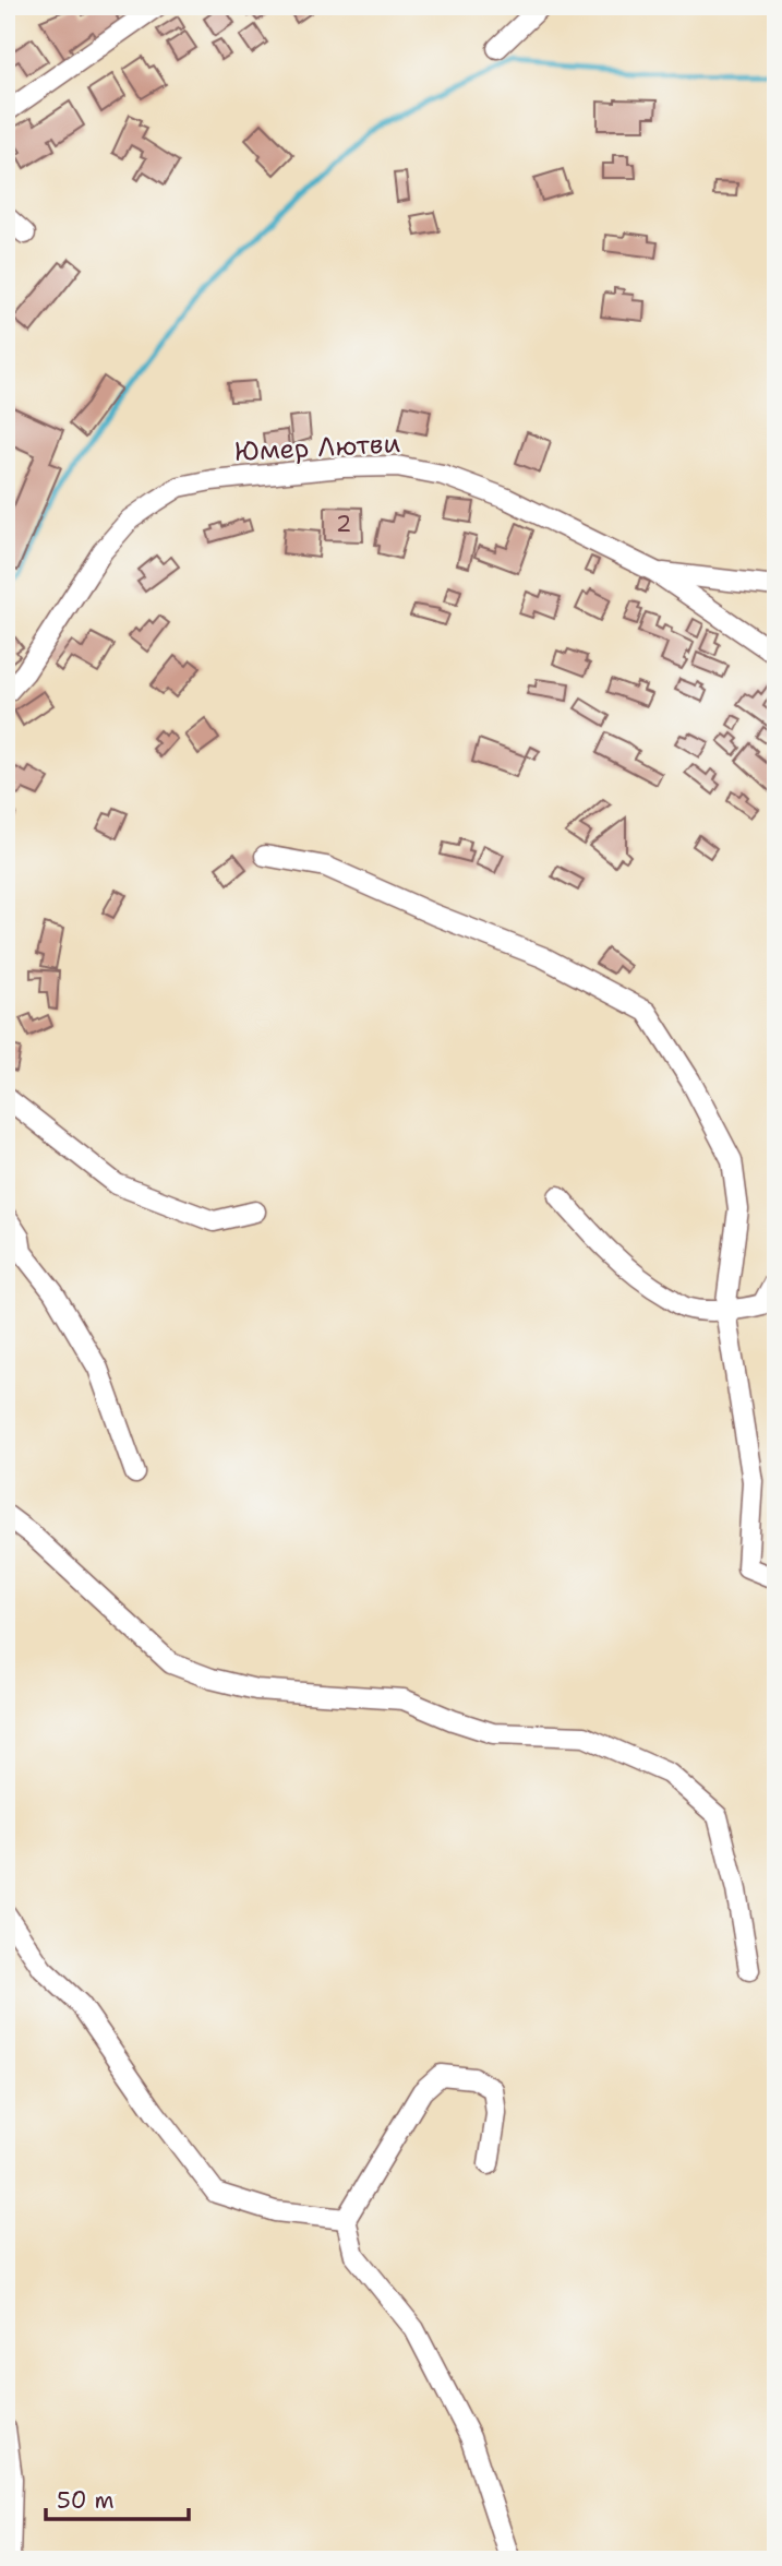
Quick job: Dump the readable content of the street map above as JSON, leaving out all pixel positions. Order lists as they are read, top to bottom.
{
  "streets": {
    "street": ["Юмер Лютви"]
  },
  "house_numbers": ["2"],
  "scale_bar": "50 m"
}
